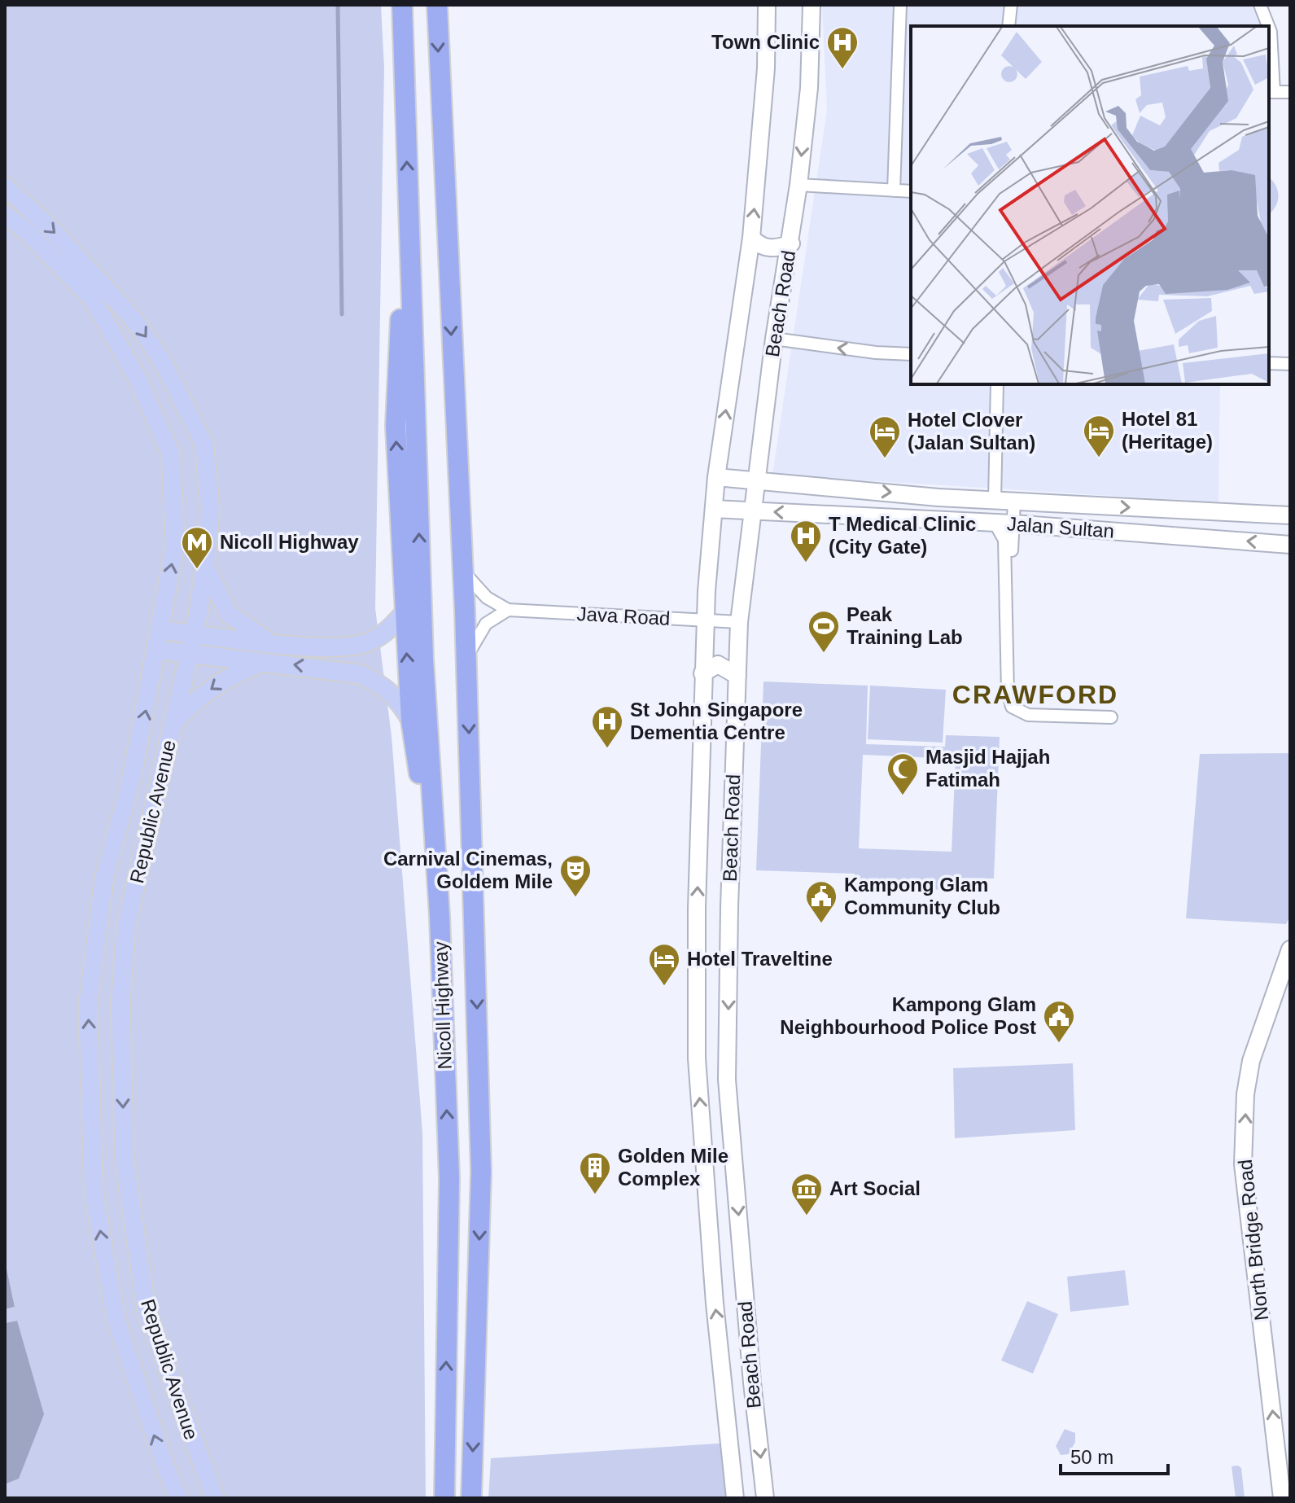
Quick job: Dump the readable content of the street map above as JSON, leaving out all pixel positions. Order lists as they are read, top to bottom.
{
  "streets": {
    "highway": ["Nicoll Highway"],
    "main road": [
      "Beach Road",
      "Jalan Sultan",
      "Republic Avenue",
      "North Bridge Road"
    ],
    "street": ["Java Road"]
  },
  "crossings": [
    ["Beach Road", "Jalan Sultan"],
    ["Beach Road", "Java Road"]
  ],
  "one_way": ["North Bridge Road"],
  "districts": ["CRAWFORD"],
  "places": {
    "hospital": ["Town Clinic", "T Medical Clinic (City Gate)", "St John Singapore Dementia Centre"],
    "hotel": ["Hotel 81 (Heritage)", "Hotel Clover (Jalan Sultan)", "Hotel Traveltine"],
    "metro station": ["Nicoll Highway"],
    "sports": ["Peak Training Lab"],
    "mosque": ["Masjid Hajjah Fatimah"],
    "theatre": ["Carnival Cinemas, Goldem Mile"],
    "public building": ["Kampong Glam Community Club", "Kampong Glam Neighbourhood Police Post"],
    "building": ["Golden Mile Complex"],
    "museum": ["Art Social"]
  },
  "scale_bar": "50 m"
}
